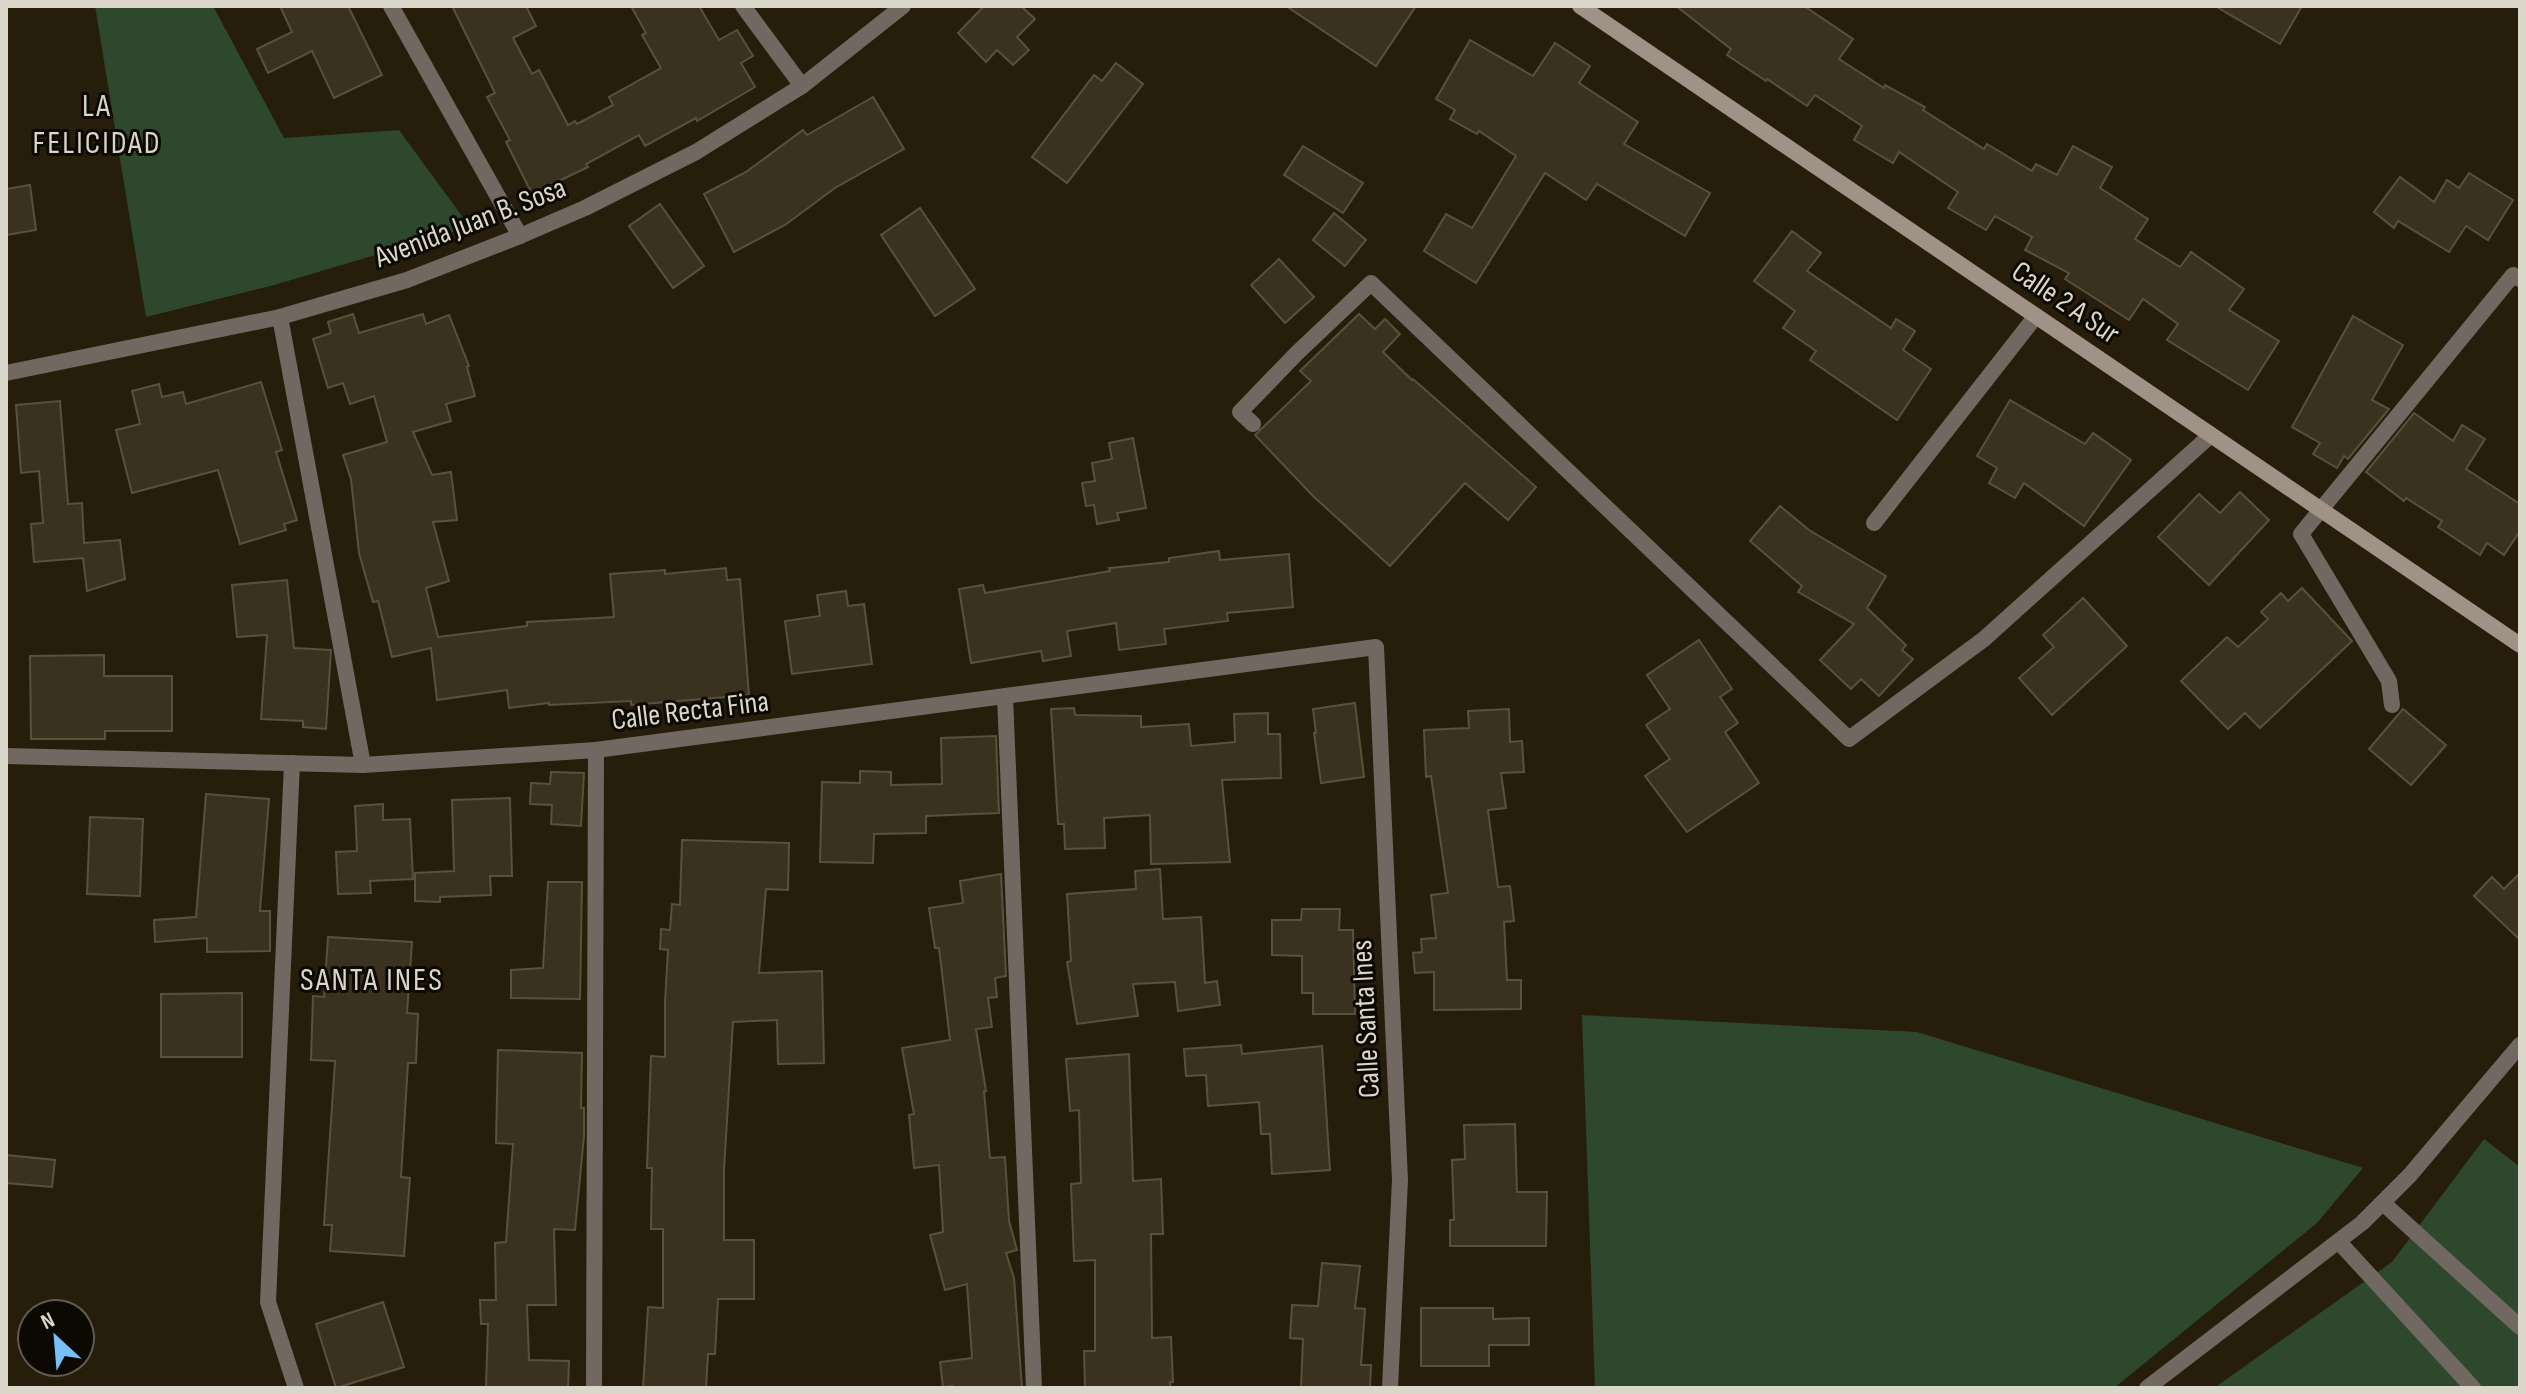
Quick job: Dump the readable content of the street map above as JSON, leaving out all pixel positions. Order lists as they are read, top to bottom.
{
  "streets": {
    "main road": ["Calle 2 A Sur"],
    "street": ["Avenida Juan B. Sosa", "Calle Recta Fina", "Calle Santa Ines"]
  },
  "crossings": [
    ["Calle Recta Fina", "Calle Santa Ines"]
  ],
  "districts": ["LA FELICIDAD", "SANTA INES"],
  "north": "top left"
}
